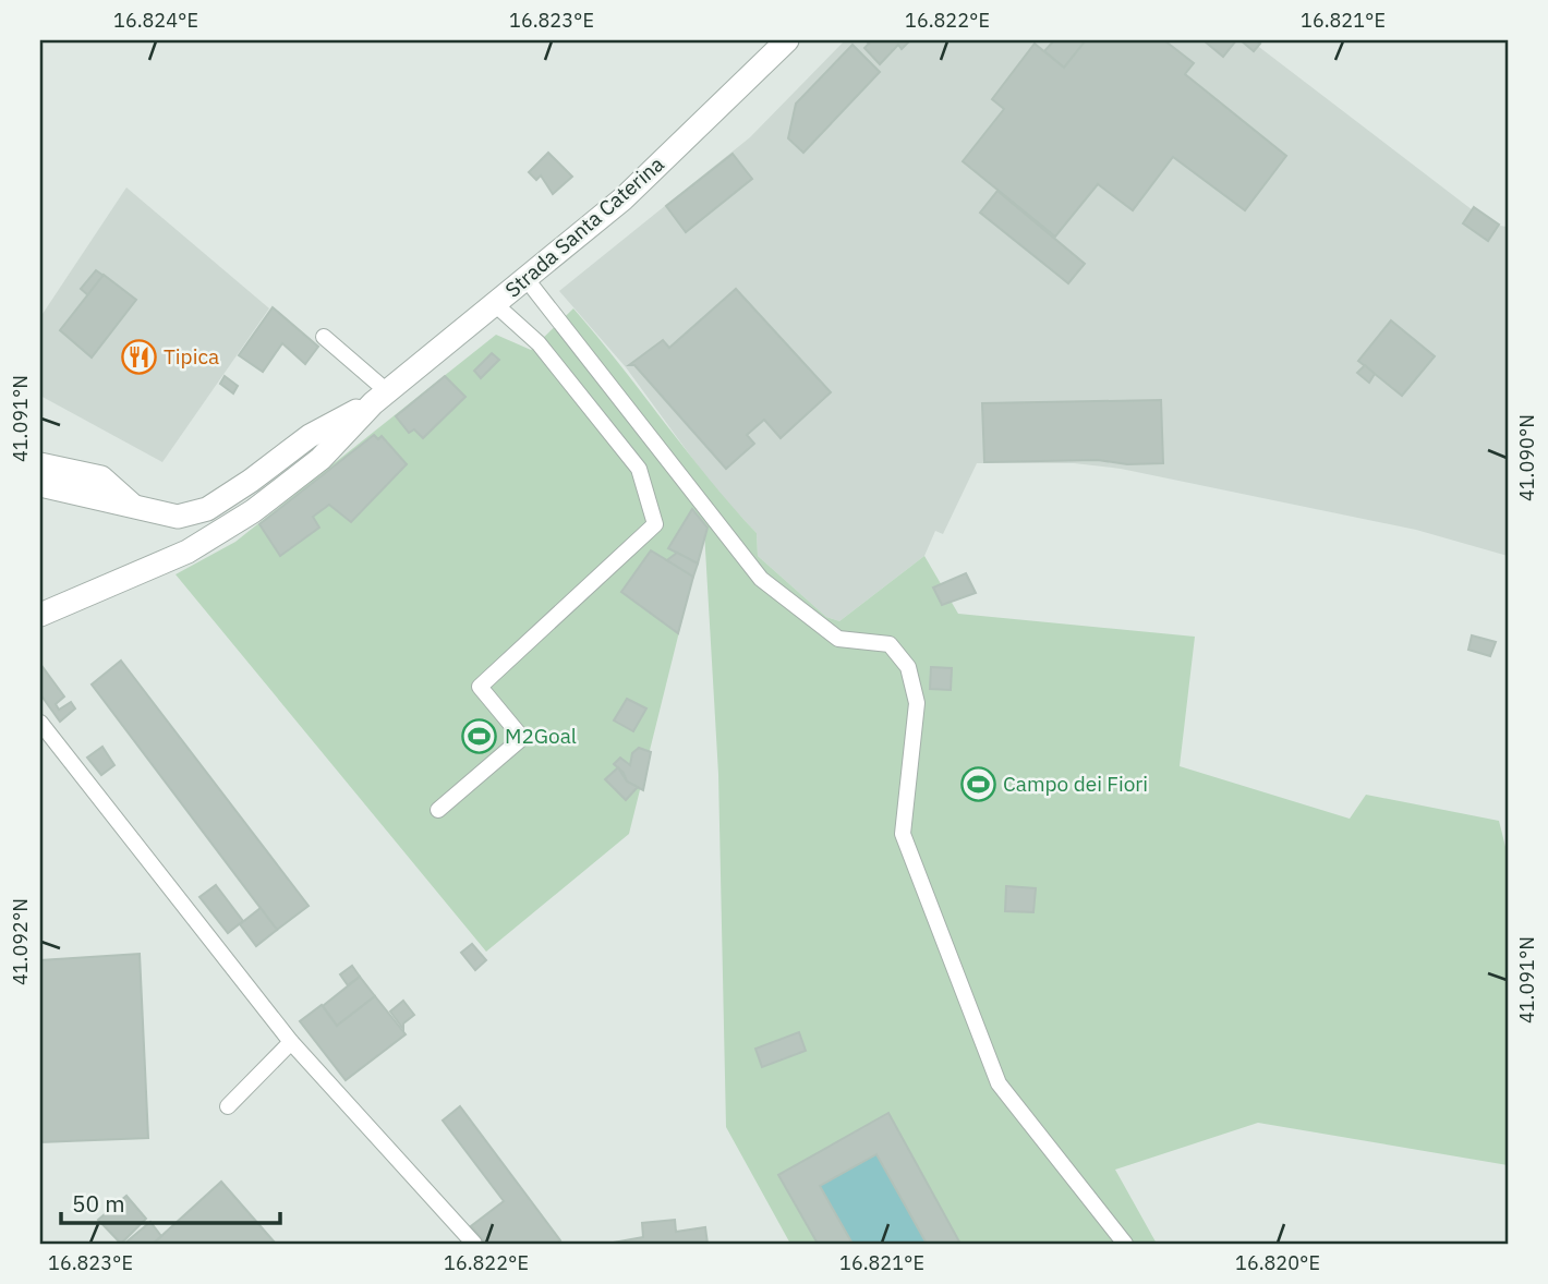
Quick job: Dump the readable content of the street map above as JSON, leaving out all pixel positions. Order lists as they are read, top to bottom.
{
  "streets": {
    "street": ["Strada Santa Caterina"]
  },
  "places": {
    "restaurant": ["Tipica"],
    "sports": ["M2Goal", "Campo dei Fiori"]
  },
  "scale_bar": "50 m",
  "coordinates": [
    "16.824°E",
    "16.823°E",
    "16.822°E",
    "16.821°E",
    "41.091°N",
    "41.090°N",
    "41.092°N",
    "16.820°E"
  ]
}
